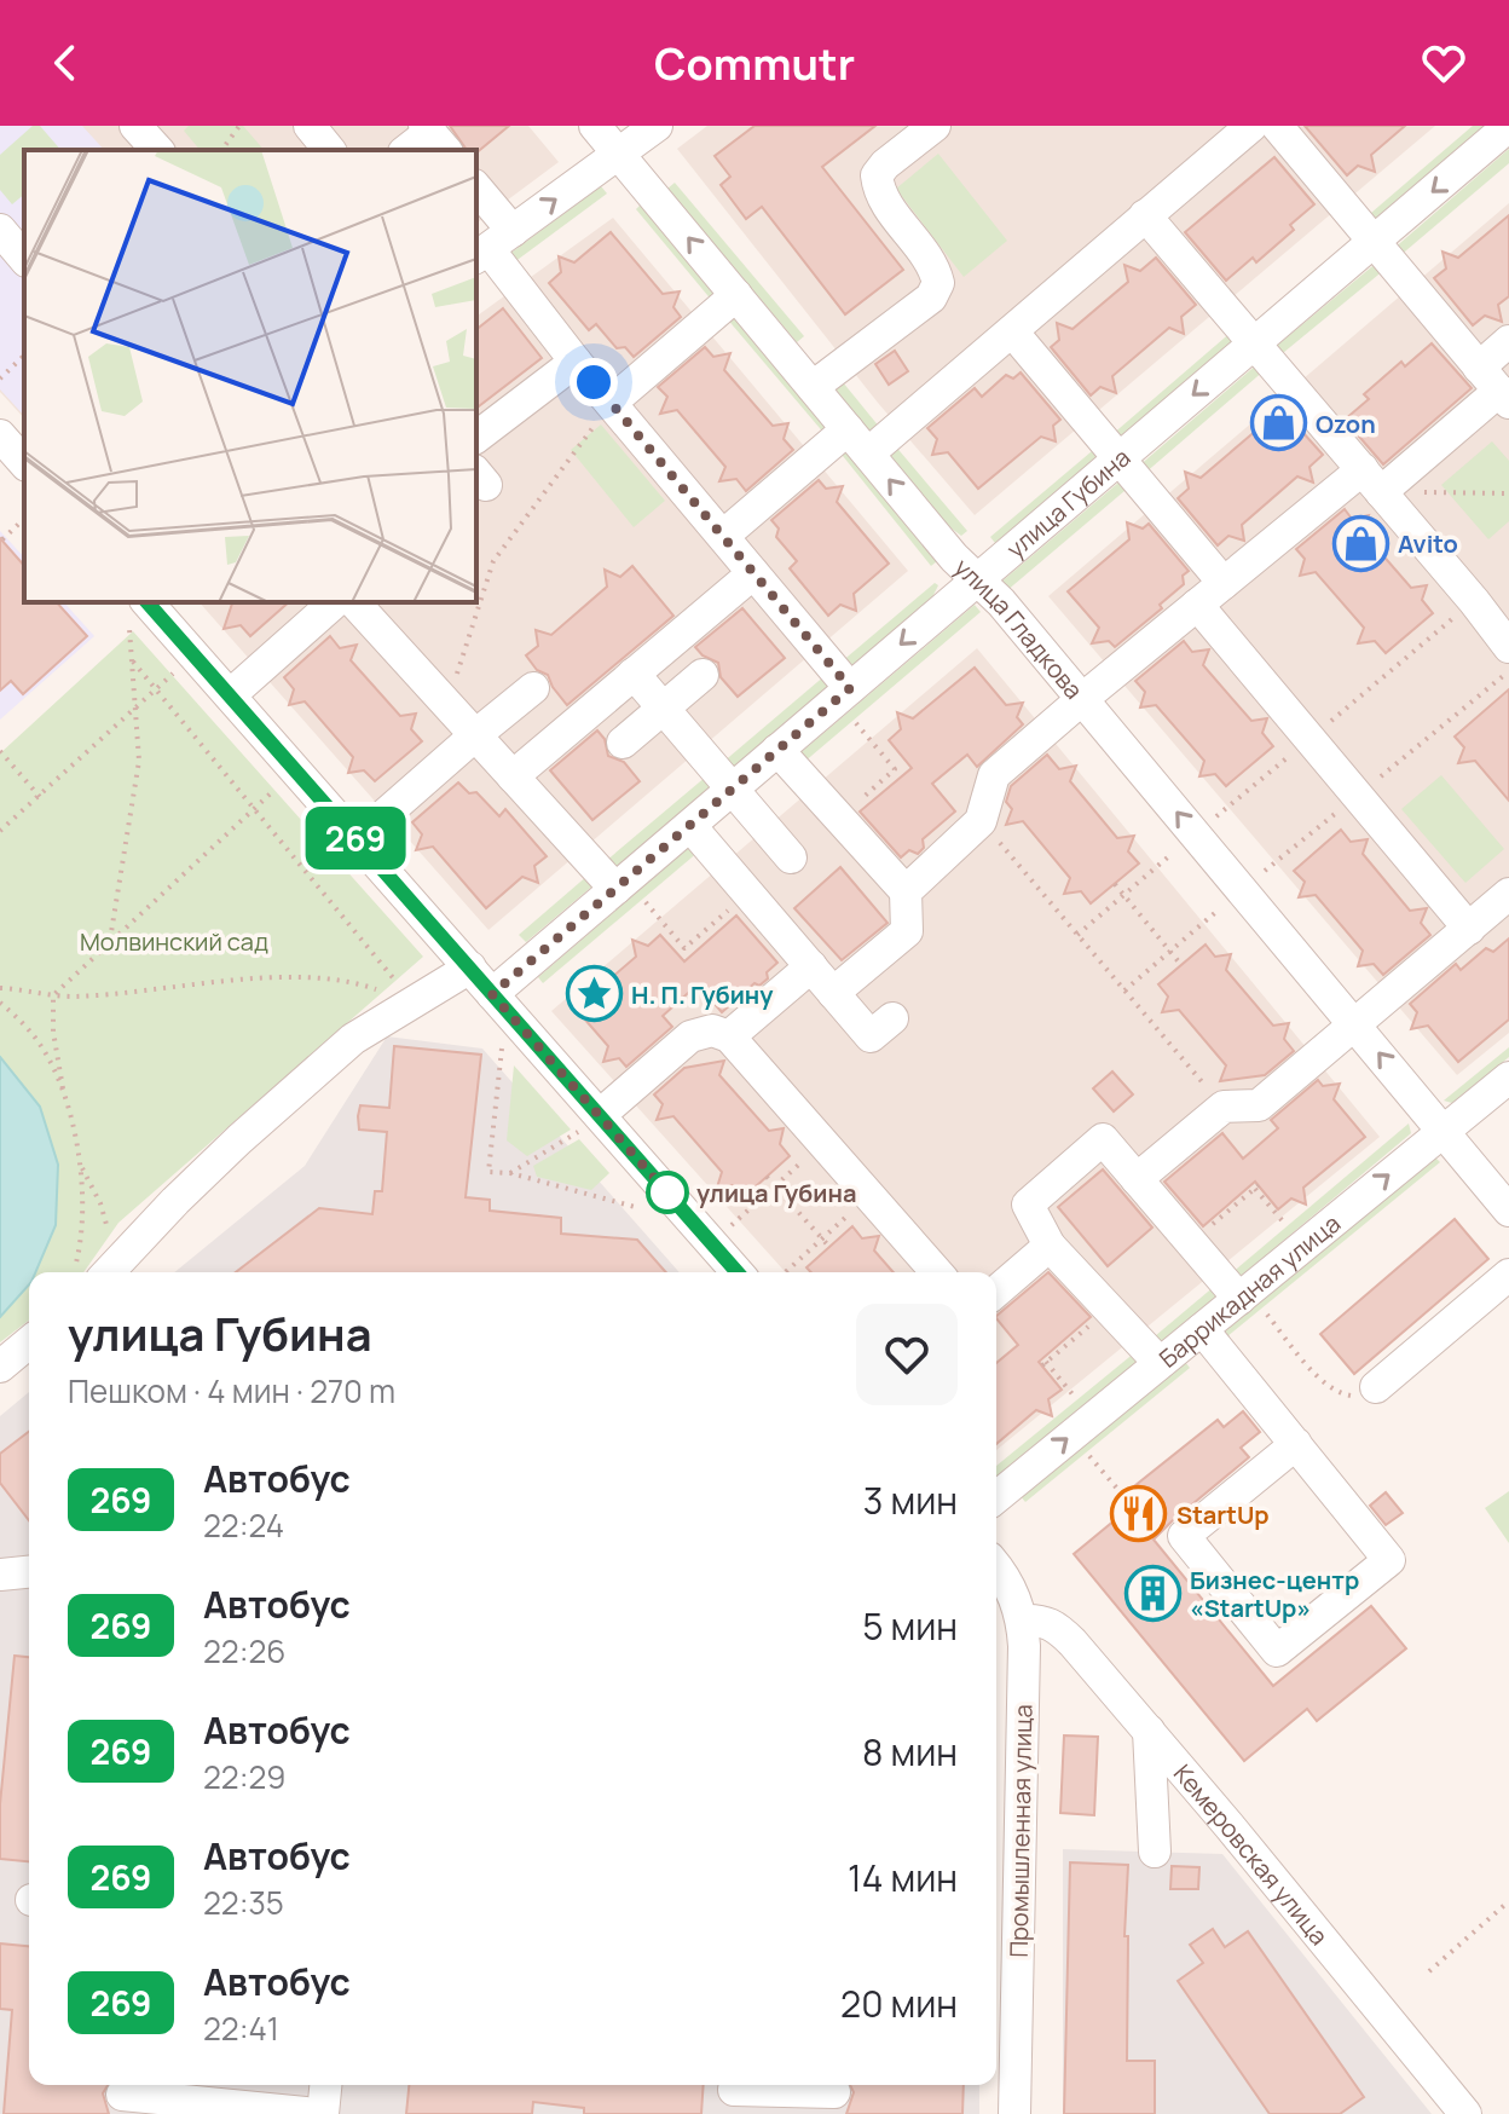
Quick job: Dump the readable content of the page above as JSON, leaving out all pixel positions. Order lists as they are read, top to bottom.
{
  "streets": {
    "street": [
      "улица Губина",
      "улица Гладкова",
      "Баррикадная улица",
      "Промышленная улица",
      "Кемеровская улица"
    ]
  },
  "crossings": [
    ["улица Губина", "улица Гладкова"],
    ["улица Гладкова", "Баррикадная улица"],
    ["Промышленная улица", "Кемеровская улица"]
  ],
  "parks": ["Молвинский сад"],
  "places": {
    "shop": ["Ozon", "Avito"],
    "place": ["Н. П. Губину"],
    "other": ["улица Губина"],
    "restaurant": ["StartUp"],
    "building": ["Бизнес-центр «StartUp»"]
  },
  "lines": ["bus line 269"],
  "page": {
    "header": "Commutr",
    "on_map": "269",
    "heading": ["улица Губина", "Пешком · 4 мин · 270 m"],
    "list": [
      {
        "mark": "269",
        "name": "Автобус",
        "note": "22:24",
        "value": "3 мин"
      },
      {
        "mark": "269",
        "name": "Автобус",
        "note": "22:26",
        "value": "5 мин"
      },
      {
        "mark": "269",
        "name": "Автобус",
        "note": "22:29",
        "value": "8 мин"
      },
      {
        "mark": "269",
        "name": "Автобус",
        "note": "22:35",
        "value": "14 мин"
      },
      {
        "mark": "269",
        "name": "Автобус",
        "note": "22:41",
        "value": "20 мин"
      }
    ]
  }
}
